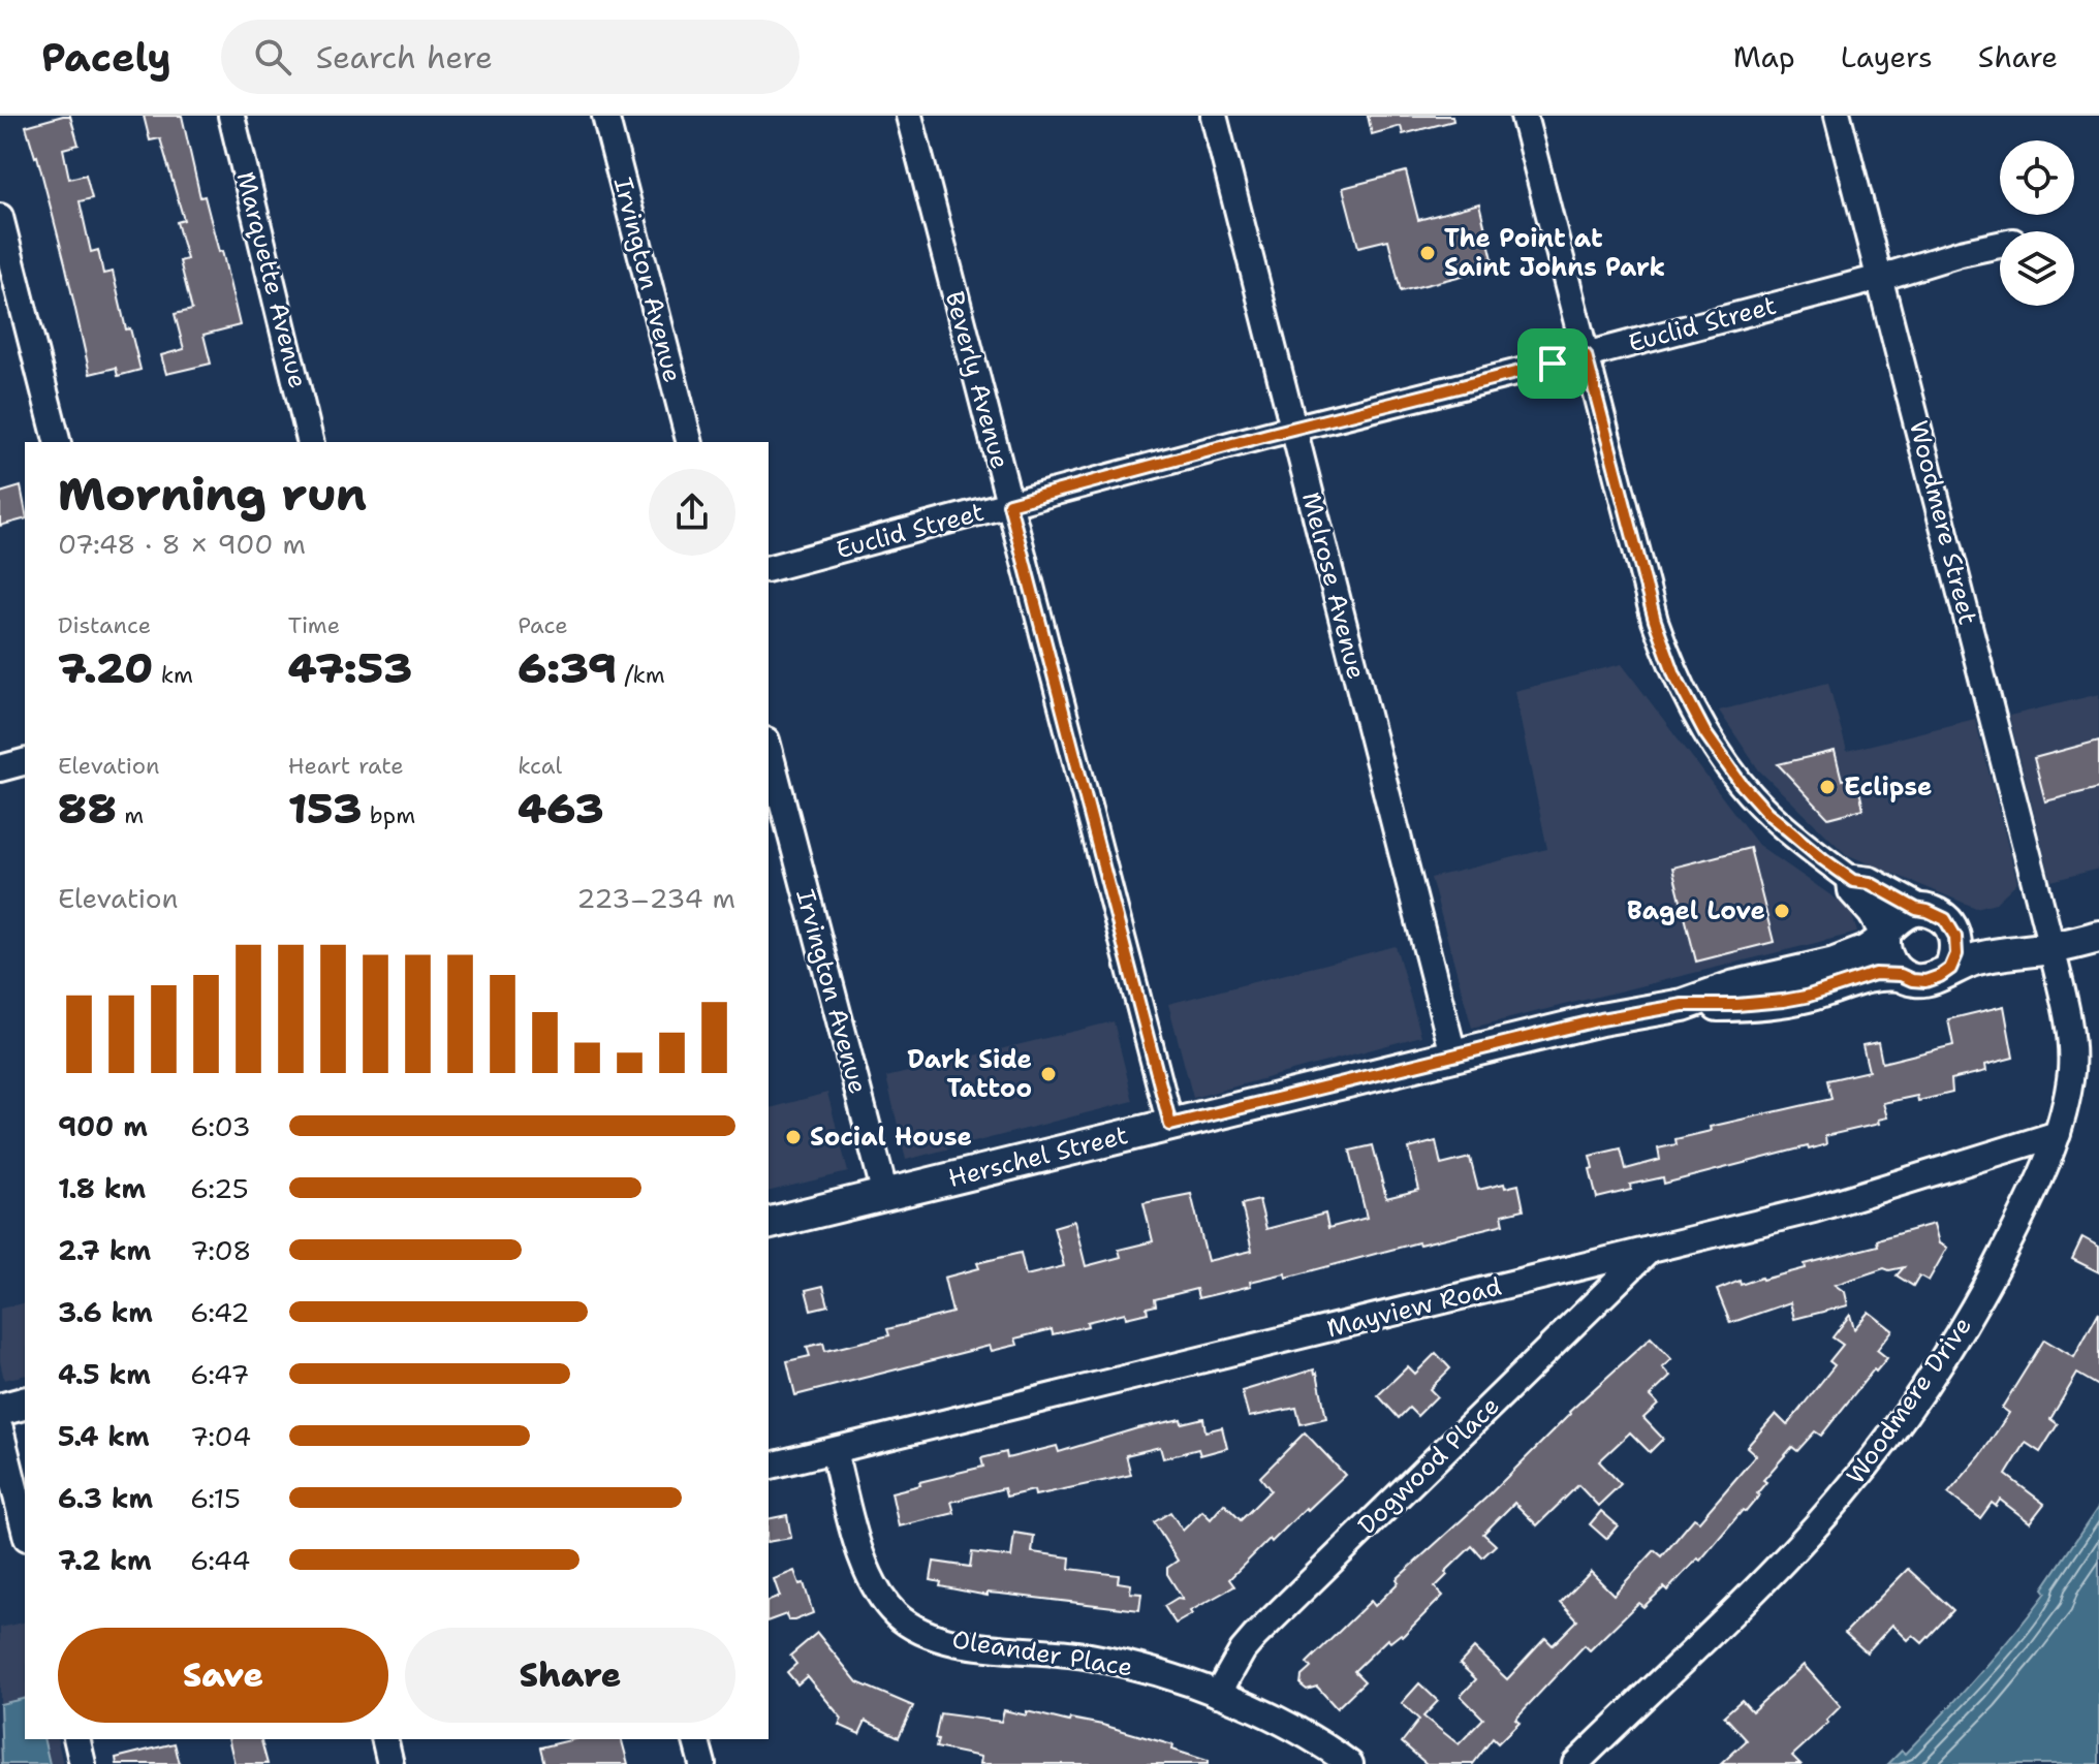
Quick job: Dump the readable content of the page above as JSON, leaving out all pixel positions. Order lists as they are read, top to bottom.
{
  "streets": {
    "main road": ["Herschel Street"],
    "street": [
      "Marquette Avenue",
      "Irvington Avenue",
      "Euclid Street",
      "Beverly Avenue",
      "Woodmere Street",
      "Melrose Avenue",
      "Mayview Road",
      "Woodmere Drive",
      "Dogwood Place",
      "Oleander Place"
    ]
  },
  "crossings": [
    ["Irvington Avenue", "Herschel Street"],
    ["Euclid Street", "Beverly Avenue"],
    ["Euclid Street", "Woodmere Street"],
    ["Euclid Street", "Melrose Avenue"],
    ["Beverly Avenue", "Herschel Street"],
    ["Woodmere Street", "Woodmere Drive"],
    ["Melrose Avenue", "Herschel Street"],
    ["Mayview Road", "Woodmere Drive"],
    ["Mayview Road", "Dogwood Place"],
    ["Mayview Road", "Oleander Place"],
    ["Dogwood Place", "Oleander Place"]
  ],
  "places": [
    "The Point at Saint Johns Park",
    "Eclipse",
    "Bagel Love",
    "Dark Side Tattoo",
    "Social House"
  ],
  "page": {
    "header": "Pacely",
    "search": "Search here",
    "nav": ["Map", "Layers", "Share"],
    "heading": ["Morning run", "07:48 · 8 × 900 m"],
    "stats": [
      ["Distance", "7.20 km"],
      ["Time", "47:53"],
      ["Pace", "6:39 /km"],
      ["Elevation", "88 m"],
      ["Heart rate", "153 bpm"],
      ["kcal", "463"]
    ],
    "chart": ["Elevation", "223–234 m"],
    "list": [
      {
        "name": "900 m",
        "note": "6:03"
      },
      {
        "name": "1.8 km",
        "note": "6:25"
      },
      {
        "name": "2.7 km",
        "note": "7:08"
      },
      {
        "name": "3.6 km",
        "note": "6:42"
      },
      {
        "name": "4.5 km",
        "note": "6:47"
      },
      {
        "name": "5.4 km",
        "note": "7:04"
      },
      {
        "name": "6.3 km",
        "note": "6:15"
      },
      {
        "name": "7.2 km",
        "note": "6:44"
      }
    ],
    "buttons": ["Save", "Share"]
  }
}
